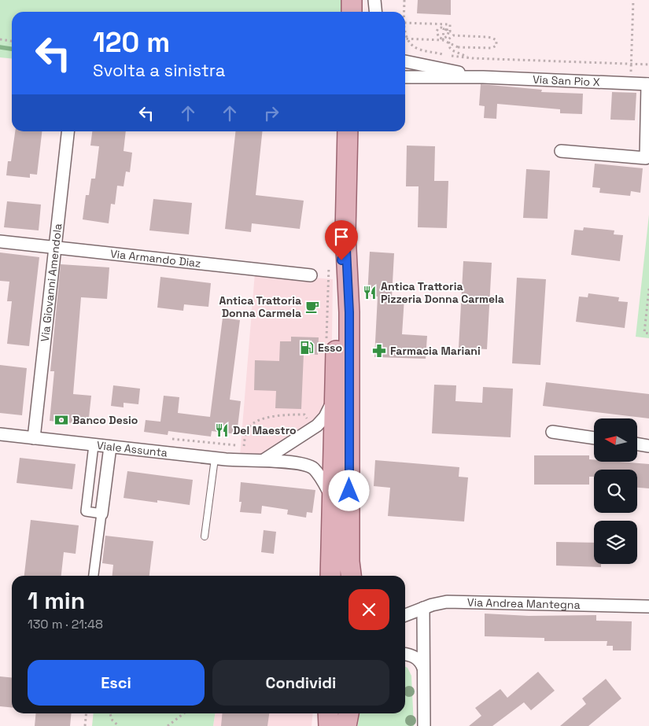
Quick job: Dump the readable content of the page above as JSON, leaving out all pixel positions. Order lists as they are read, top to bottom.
{
  "streets": {
    "street": [
      "Via San Pio X",
      "Via Armando Diaz",
      "Via Giovanni Amendola",
      "Viale Assunta",
      "Via Andrea Mantegna"
    ]
  },
  "crossings": [
    ["Via Armando Diaz", "Via Giovanni Amendola"],
    ["Via Giovanni Amendola", "Viale Assunta"]
  ],
  "places": {
    "restaurant": ["Antica Trattoria Pizzeria Donna Carmela", "Del Maestro"],
    "cafe": ["Antica Trattoria Donna Carmela"],
    "fuel station": ["Esso"],
    "pharmacy": ["Farmacia Mariani"],
    "bank": ["Banco Desio"]
  },
  "north": "left",
  "page": {
    "turn": ["120 m", "Svolta a sinistra"],
    "heading": ["1 min", "130 m · 21:48"],
    "buttons": ["Esci", "Condividi"]
  }
}
